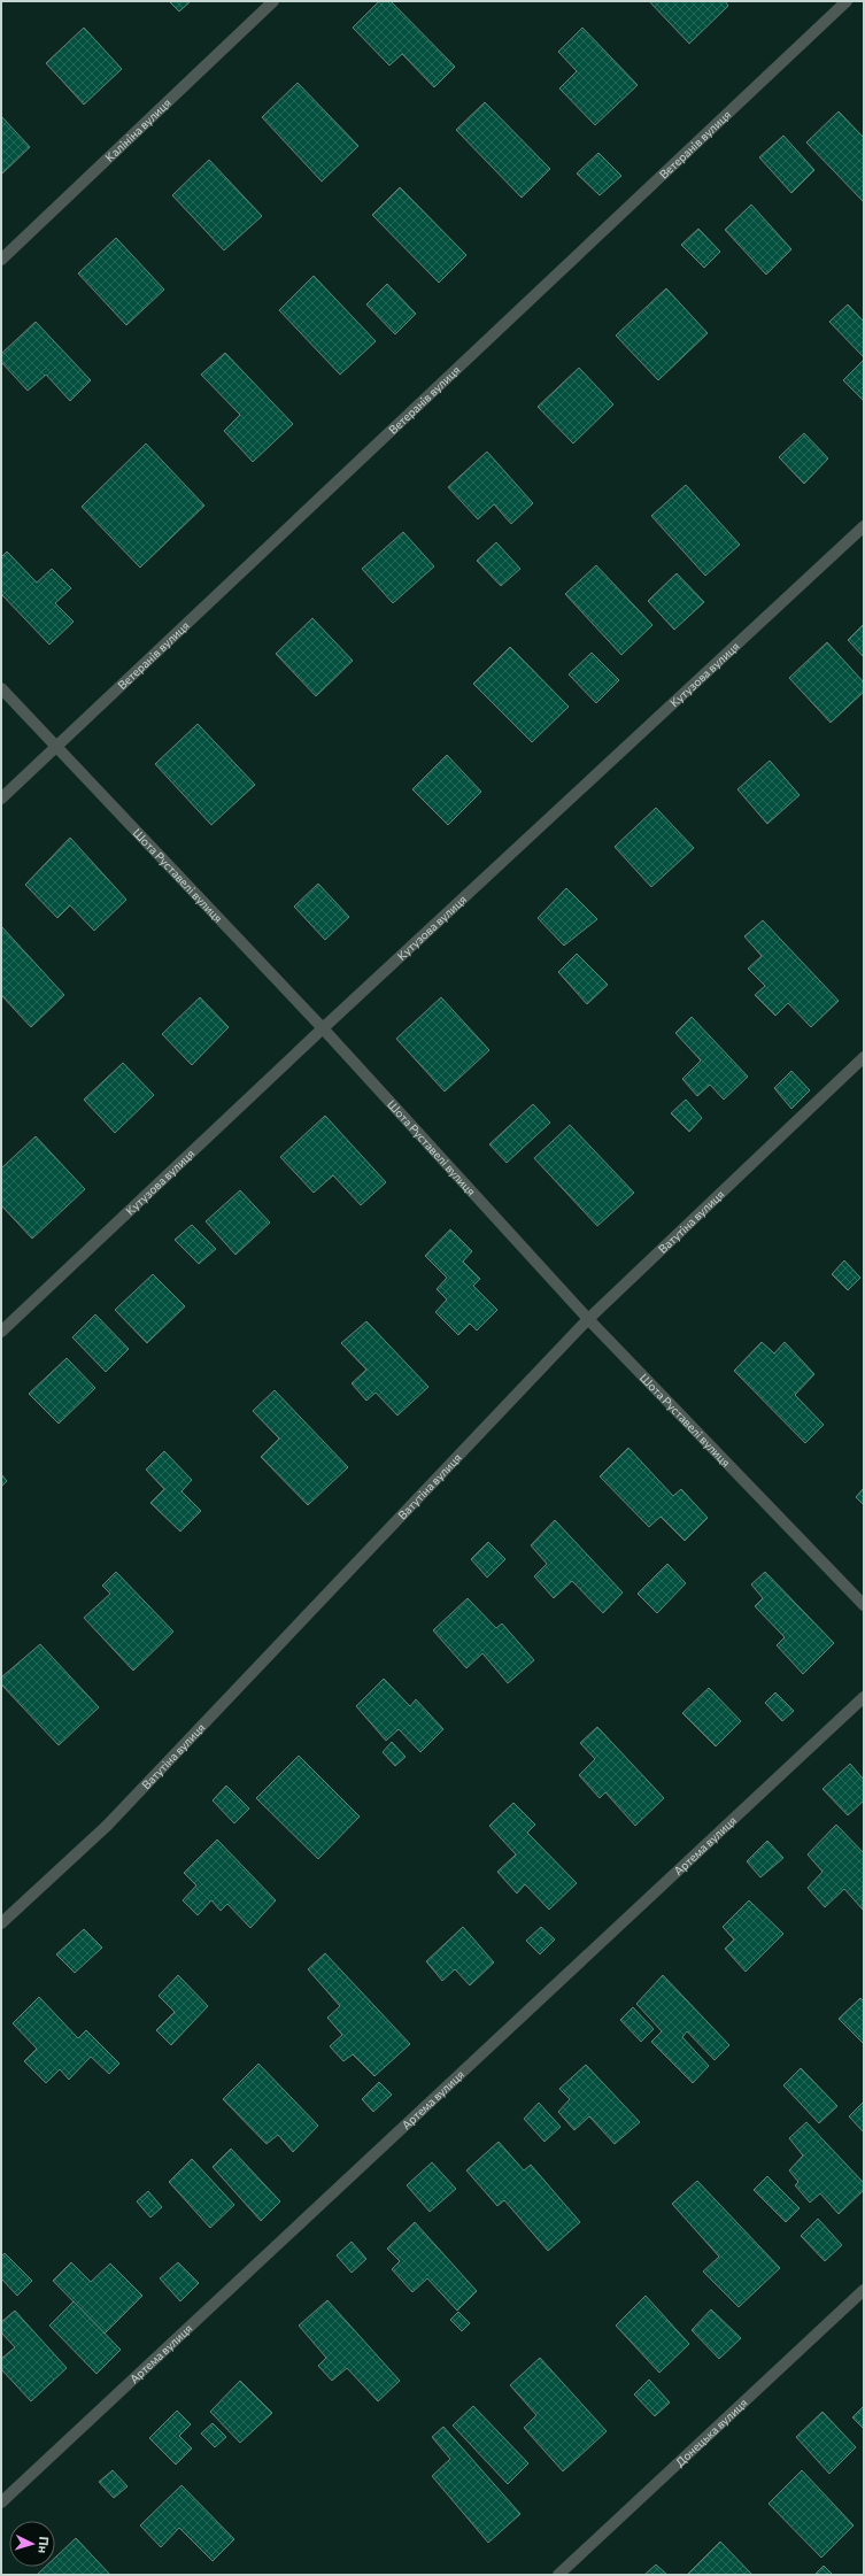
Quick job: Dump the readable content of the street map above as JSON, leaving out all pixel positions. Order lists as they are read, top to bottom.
{
  "streets": {
    "street": [
      "Калініна вулиця",
      "Ветеранів вулиця",
      "Кутузова вулиця",
      "Шота Руставелі вулиця",
      "Ватутіна вулиця",
      "Артема вулиця",
      "Донецька вулиця"
    ]
  },
  "crossings": [
    ["Ветеранів вулиця", "Шота Руставелі вулиця"],
    ["Кутузова вулиця", "Шота Руставелі вулиця"],
    ["Шота Руставелі вулиця", "Ватутіна вулиця"]
  ],
  "north": "right"
}
